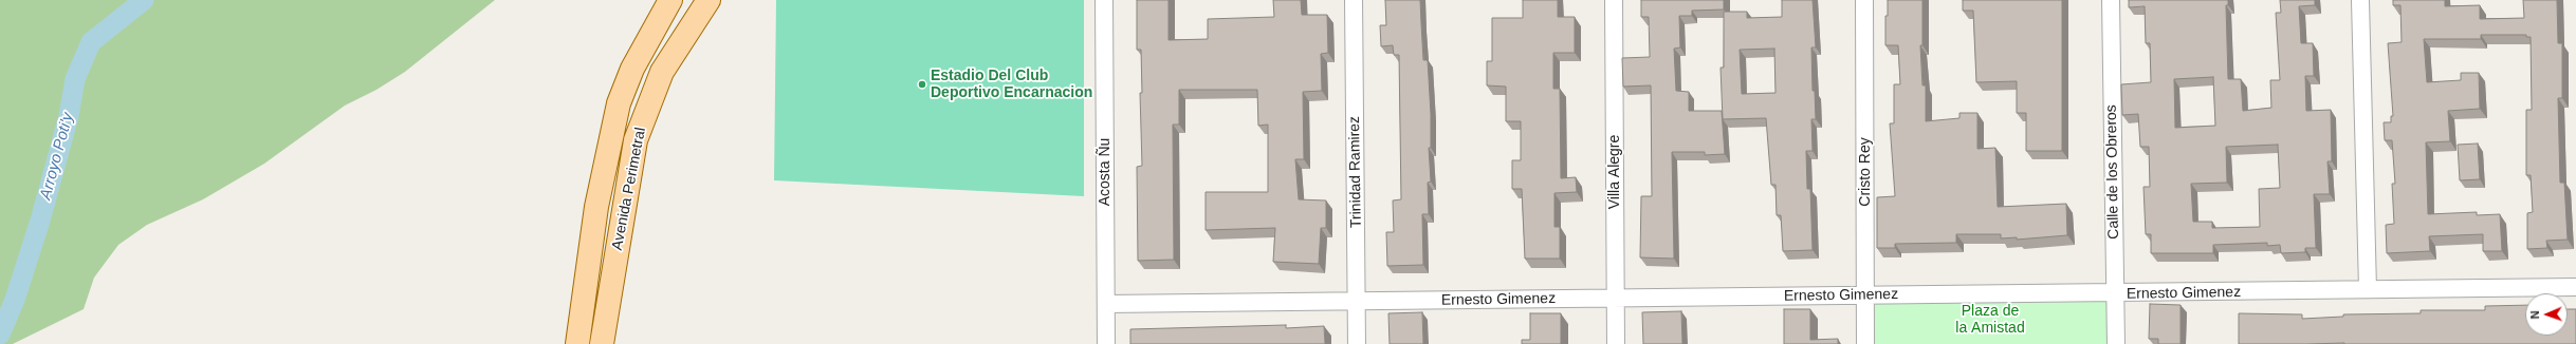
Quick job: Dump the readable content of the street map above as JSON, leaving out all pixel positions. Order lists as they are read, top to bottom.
{
  "streets": {
    "main road": ["Avenida Perimetral"],
    "street": [
      "Acosta Ñu",
      "Trinidad Ramirez",
      "Villa Alegre",
      "Cristo Rey",
      "Calle de los Obreros",
      "Ernesto Gimenez"
    ]
  },
  "crossings": [
    ["Acosta Ñu", "Ernesto Gimenez"],
    ["Trinidad Ramirez", "Ernesto Gimenez"],
    ["Villa Alegre", "Ernesto Gimenez"],
    ["Cristo Rey", "Ernesto Gimenez"],
    ["Calle de los Obreros", "Ernesto Gimenez"]
  ],
  "water": ["Arroyo Poti'y"],
  "parks": ["Plaza de la Amistad"],
  "places": ["Estadio Del Club Deportivo Encarnacion"],
  "north": "left"
}
